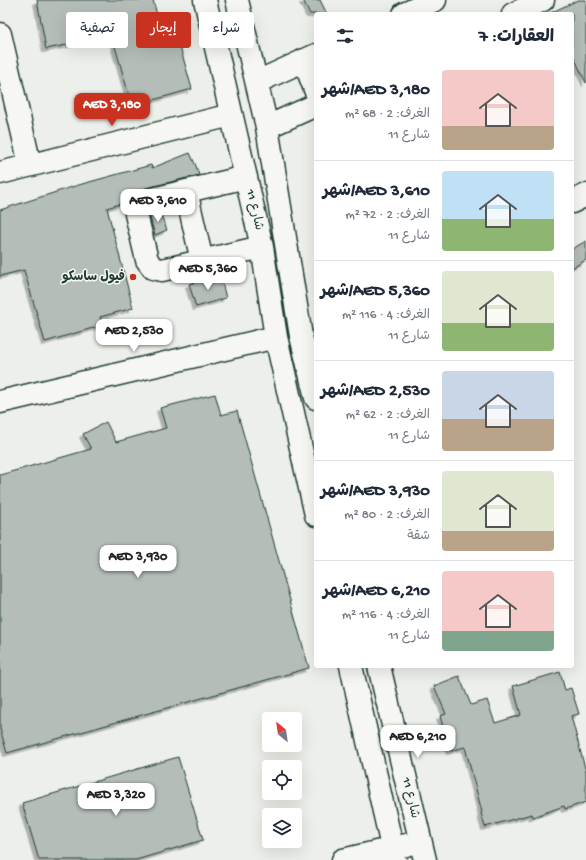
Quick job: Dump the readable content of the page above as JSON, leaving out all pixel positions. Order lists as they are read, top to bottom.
{
  "streets": {
    "street": ["شارع 11"]
  },
  "places": ["فيول ساسكو"],
  "north": "top left",
  "page": {
    "chip": ["شراء", "إيجار", "تصفية"],
    "heading": "العقارات: 7",
    "list": [
      {
        "name": "AED 3,180/شهر",
        "note": "الغرف: 2 · 68 m² · شارع 11"
      },
      {
        "name": "AED 3,610/شهر",
        "note": "الغرف: 2 · 72 m² · شارع 11"
      },
      {
        "name": "AED 5,360/شهر",
        "note": "الغرف: 4 · 116 m² · شارع 11"
      },
      {
        "name": "AED 2,530/شهر",
        "note": "الغرف: 2 · 62 m² · شارع 11"
      },
      {
        "name": "AED 3,930/شهر",
        "note": "الغرف: 2 · 80 m² · شقة"
      },
      {
        "name": "AED 6,210/شهر",
        "note": "الغرف: 4 · 116 m² · شارع 11"
      }
    ],
    "price": [
      "AED 3,180",
      "AED 3,610",
      "AED 5,360",
      "AED 2,530",
      "AED 3,930",
      "AED 6,210",
      "AED 3,320"
    ]
  }
}
